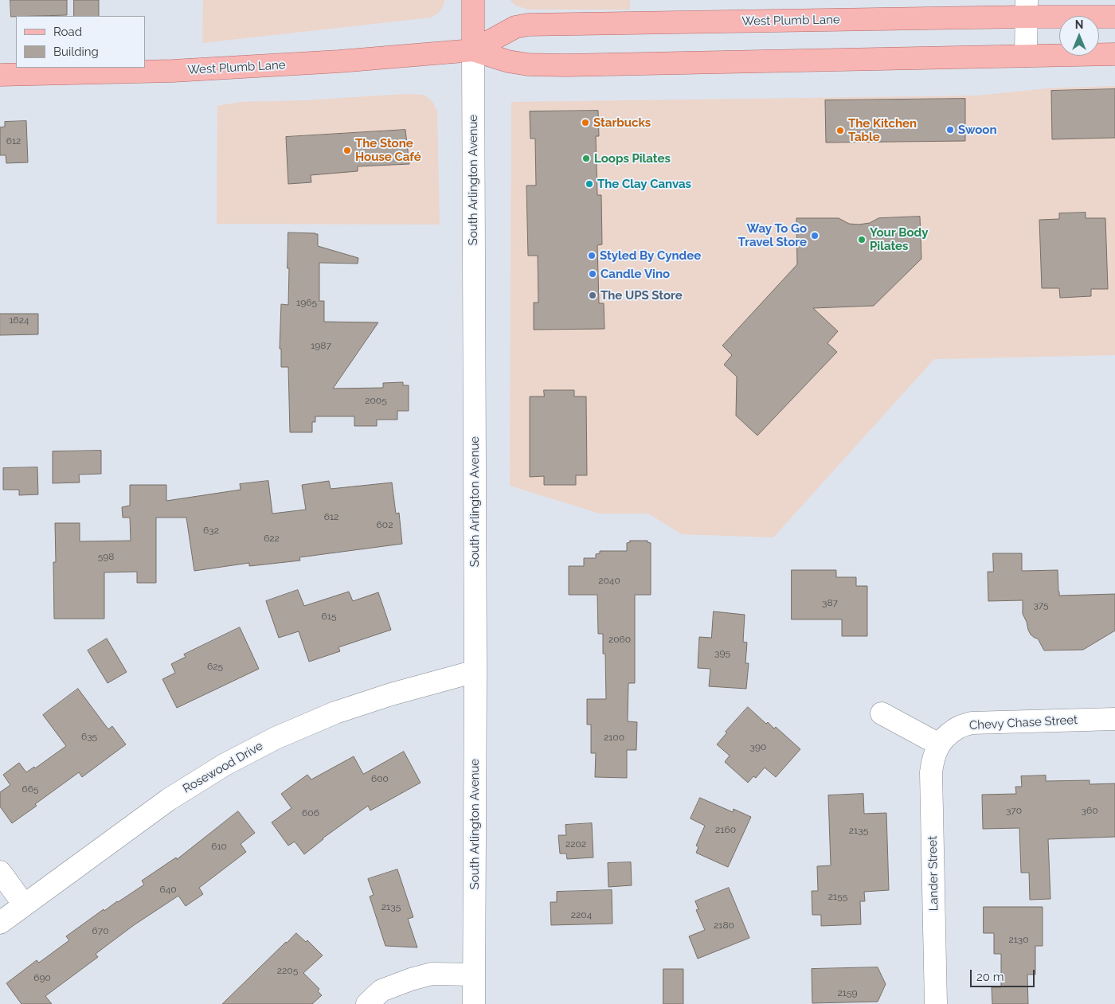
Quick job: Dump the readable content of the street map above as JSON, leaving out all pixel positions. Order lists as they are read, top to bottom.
{
  "streets": {
    "main road": ["West Plumb Lane", "South Arlington Avenue"],
    "street": ["Chevy Chase Street", "Rosewood Drive", "Lander Street"]
  },
  "crossings": [
    ["West Plumb Lane", "South Arlington Avenue"],
    ["South Arlington Avenue", "Rosewood Drive"],
    ["Chevy Chase Street", "Lander Street"]
  ],
  "places": [
    "Starbucks",
    "Swoon",
    "The Kitchen Table",
    "The Stone House Café",
    "Loops Pilates",
    "The Clay Canvas",
    "Way To Go Travel Store",
    "Your Body Pilates",
    "Styled By Cyndee",
    "Candle Vino",
    "The UPS Store"
  ],
  "house_numbers": [
    "612",
    "1965",
    "1624",
    "1987",
    "2005",
    "612",
    "602",
    "632",
    "622",
    "598",
    "2040",
    "387",
    "375",
    "615",
    "2060",
    "395",
    "625",
    "635",
    "2100",
    "390",
    "600",
    "665",
    "370",
    "360",
    "606",
    "2160",
    "2135",
    "2202",
    "610",
    "640",
    "2155",
    "2135",
    "2204",
    "2180",
    "670",
    "2130",
    "2205",
    "690",
    "2159"
  ],
  "legend": ["Road", "Building"],
  "scale_bar": "20 m",
  "north": "top"
}
